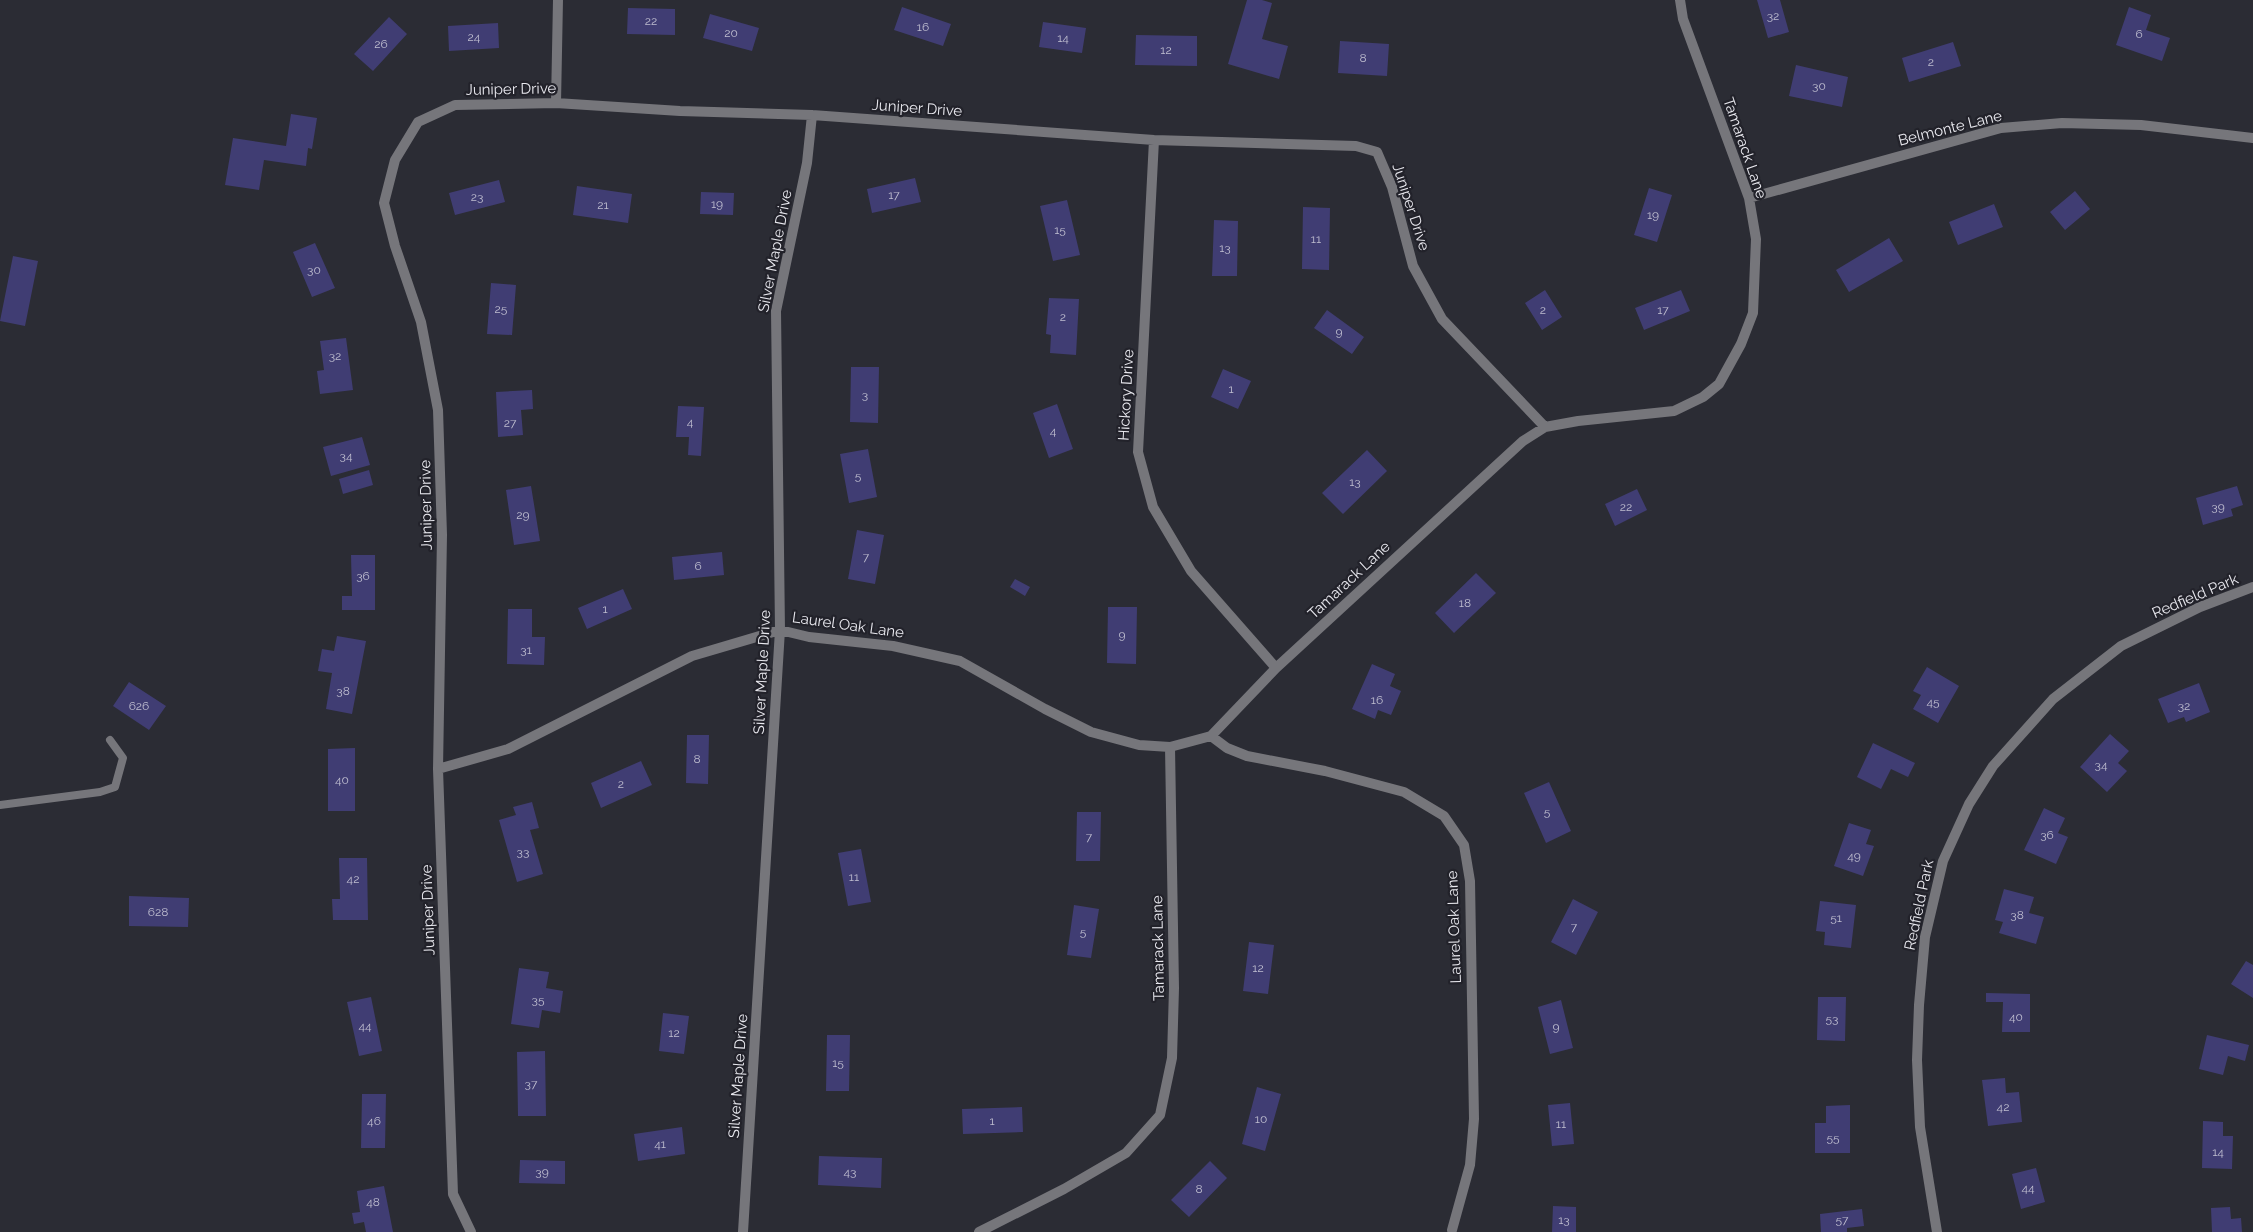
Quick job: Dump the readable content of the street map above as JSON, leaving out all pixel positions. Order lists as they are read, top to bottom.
{
  "streets": {
    "street": [
      "Juniper Drive",
      "Belmonte Lane",
      "Tamarack Lane",
      "Silver Maple Drive",
      "Hickory Drive",
      "Redfield Park",
      "Laurel Oak Lane"
    ]
  },
  "crossings": [
    ["Juniper Drive", "Tamarack Lane"],
    ["Juniper Drive", "Silver Maple Drive"],
    ["Juniper Drive", "Hickory Drive"],
    ["Juniper Drive", "Laurel Oak Lane"],
    ["Belmonte Lane", "Tamarack Lane"],
    ["Tamarack Lane", "Hickory Drive"],
    ["Tamarack Lane", "Laurel Oak Lane"],
    ["Silver Maple Drive", "Laurel Oak Lane"]
  ],
  "house_numbers": [
    "32",
    "22",
    "16",
    "20",
    "6",
    "24",
    "14",
    "26",
    "12",
    "8",
    "2",
    "30",
    "17",
    "23",
    "19",
    "21",
    "19",
    "15",
    "11",
    "13",
    "30",
    "25",
    "2",
    "17",
    "2",
    "9",
    "32",
    "1",
    "3",
    "4",
    "27",
    "4",
    "34",
    "5",
    "13",
    "22",
    "39",
    "29",
    "7",
    "6",
    "36",
    "18",
    "1",
    "9",
    "31",
    "38",
    "16",
    "45",
    "626",
    "32",
    "8",
    "34",
    "40",
    "2",
    "5",
    "36",
    "7",
    "33",
    "49",
    "11",
    "42",
    "628",
    "38",
    "51",
    "7",
    "5",
    "12",
    "35",
    "40",
    "53",
    "44",
    "9",
    "12",
    "15",
    "37",
    "42",
    "10",
    "46",
    "1",
    "11",
    "55",
    "41",
    "14",
    "39",
    "43",
    "44",
    "8",
    "48",
    "13",
    "57"
  ]
}
